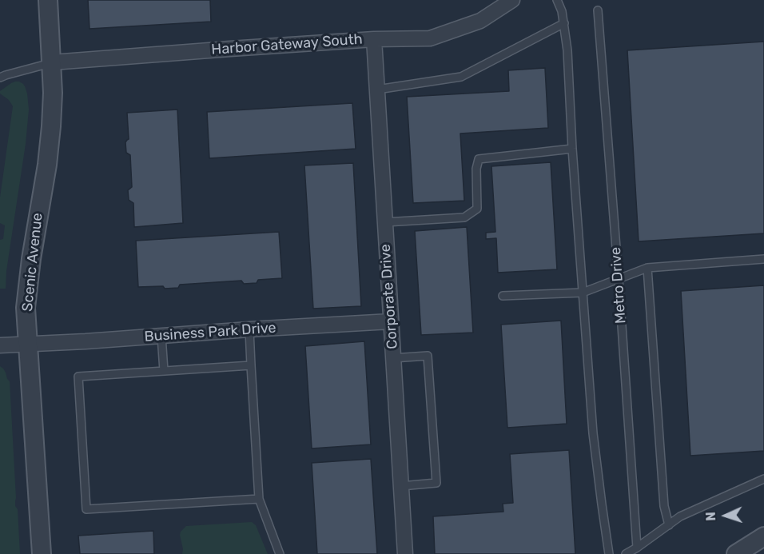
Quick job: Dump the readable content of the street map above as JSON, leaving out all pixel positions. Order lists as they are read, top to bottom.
{
  "streets": {
    "street": [
      "Harbor Gateway South",
      "Scenic Avenue",
      "Corporate Drive",
      "Business Park Drive"
    ],
    "lane": ["Metro Drive"]
  },
  "crossings": [
    ["Harbor Gateway South", "Scenic Avenue"],
    ["Harbor Gateway South", "Corporate Drive"],
    ["Scenic Avenue", "Business Park Drive"],
    ["Corporate Drive", "Business Park Drive"]
  ],
  "north": "left"
}
